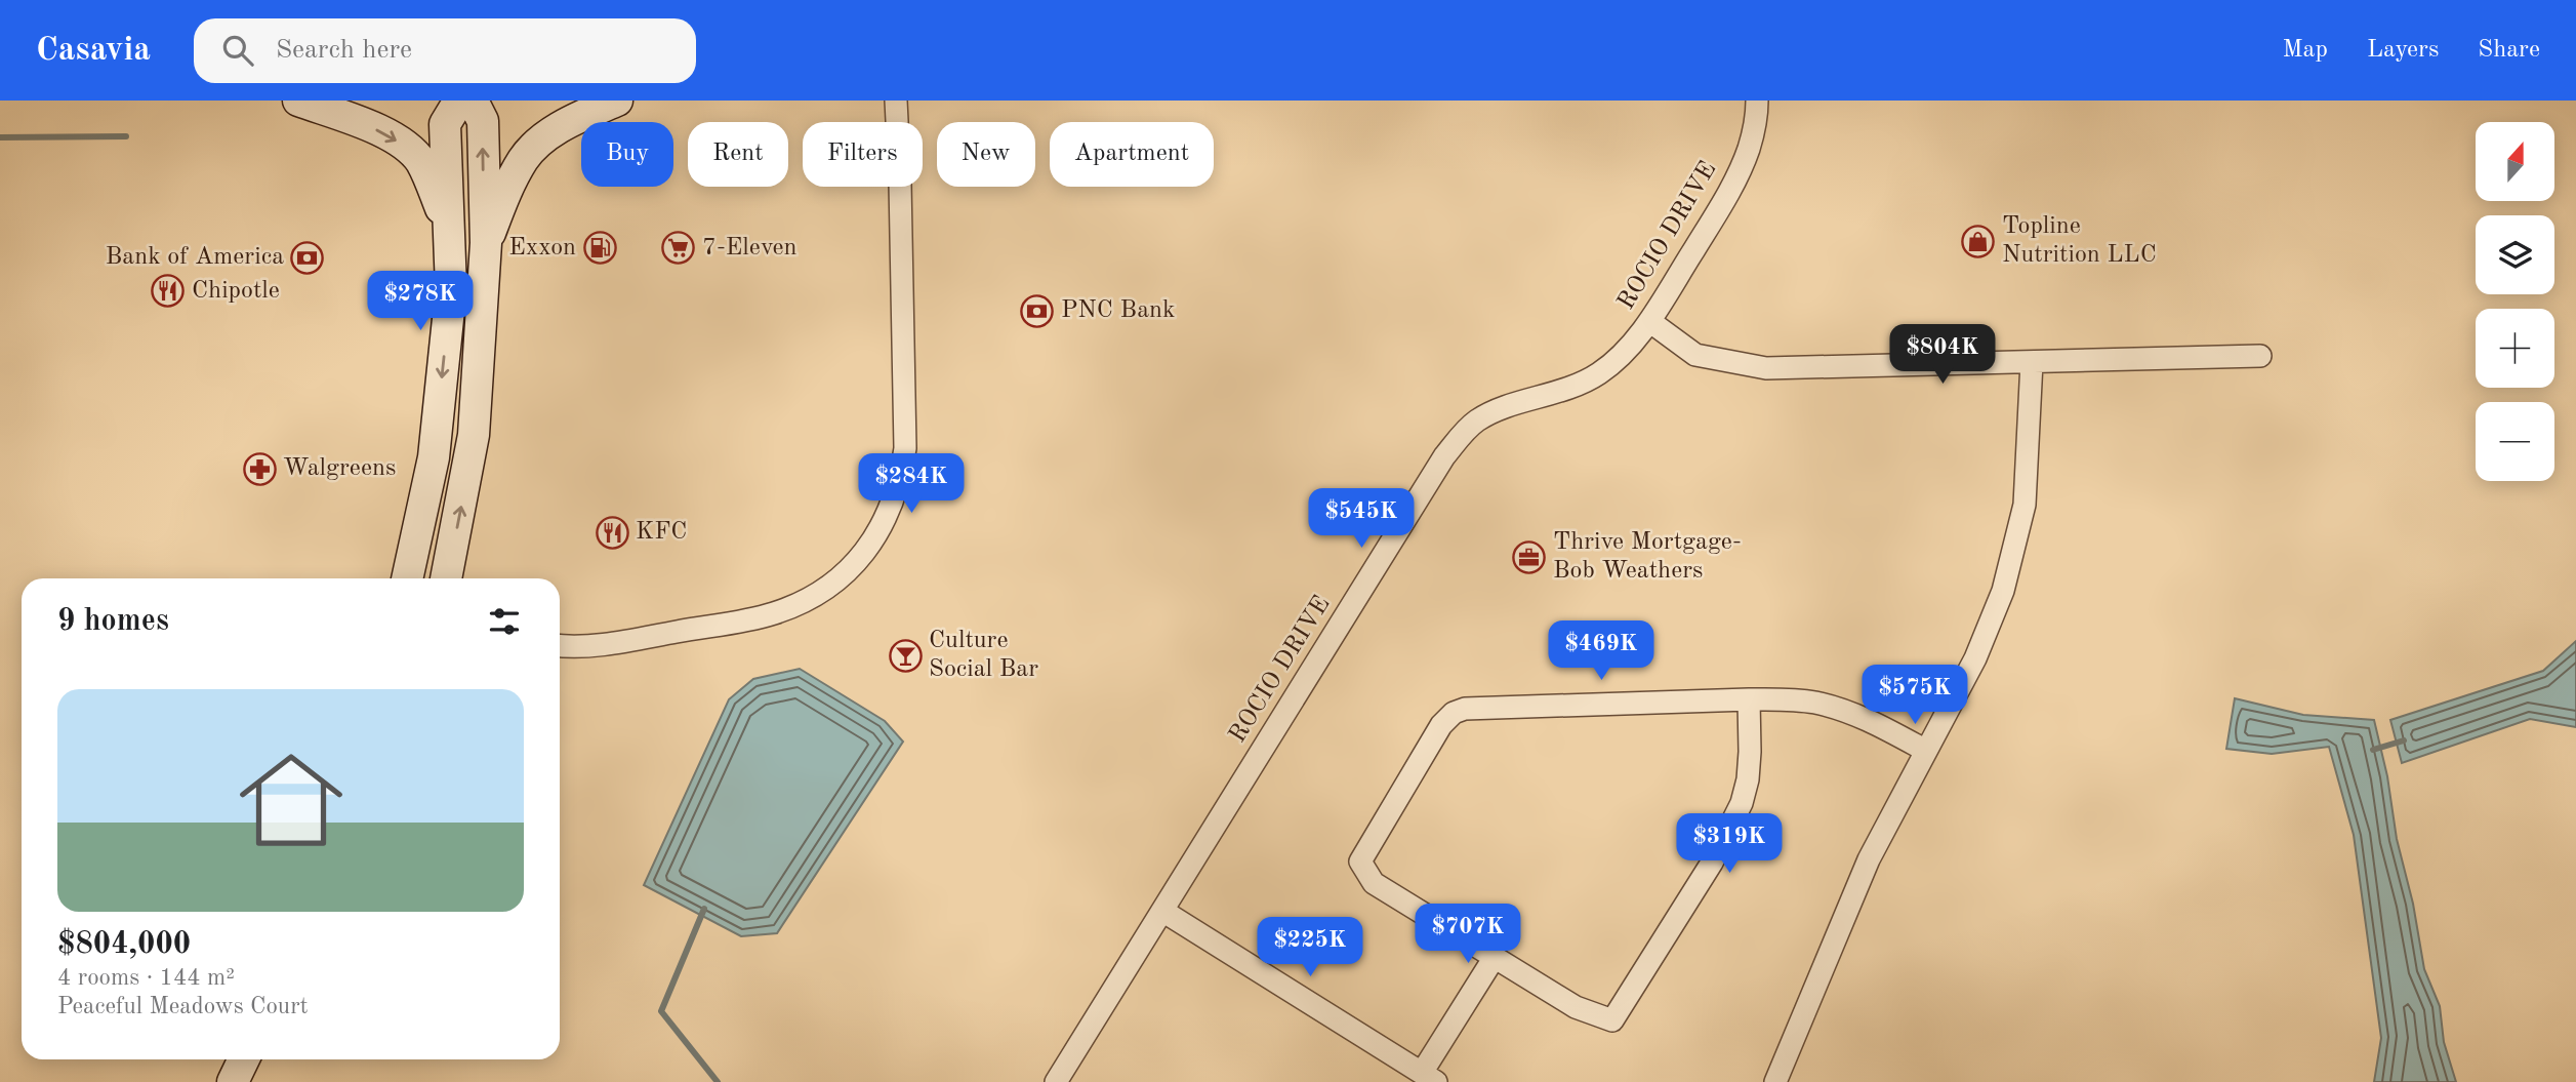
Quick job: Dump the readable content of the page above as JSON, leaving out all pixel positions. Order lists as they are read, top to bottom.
{
  "streets": {
    "street": ["ROCIO DRIVE"]
  },
  "places": {
    "shop": ["Topline Nutrition LLC"],
    "fuel station": ["Exxon"],
    "supermarket": ["7-Eleven"],
    "bank": ["Bank of America", "PNC Bank"],
    "restaurant": ["Chipotle", "KFC"],
    "pharmacy": ["Walgreens"],
    "office": ["Thrive Mortgage- Bob Weathers"],
    "bar": ["Culture Social Bar"]
  },
  "north": "top",
  "page": {
    "header": "Casavia",
    "search": "Search here",
    "nav": ["Map", "Layers", "Share"],
    "map_buttons": ["+", "−"],
    "chip": [
      "Buy",
      "Rent",
      "Filters",
      "New",
      "Apartment"
    ],
    "price": [
      "$278K",
      "$804K",
      "$284K",
      "$545K",
      "$469K",
      "$575K",
      "$319K",
      "$707K",
      "$225K"
    ],
    "heading": "9 homes",
    "list": [
      {
        "name": "$804,000",
        "note": "4 rooms · 144 m² · Peaceful Meadows Court"
      }
    ]
  }
}
